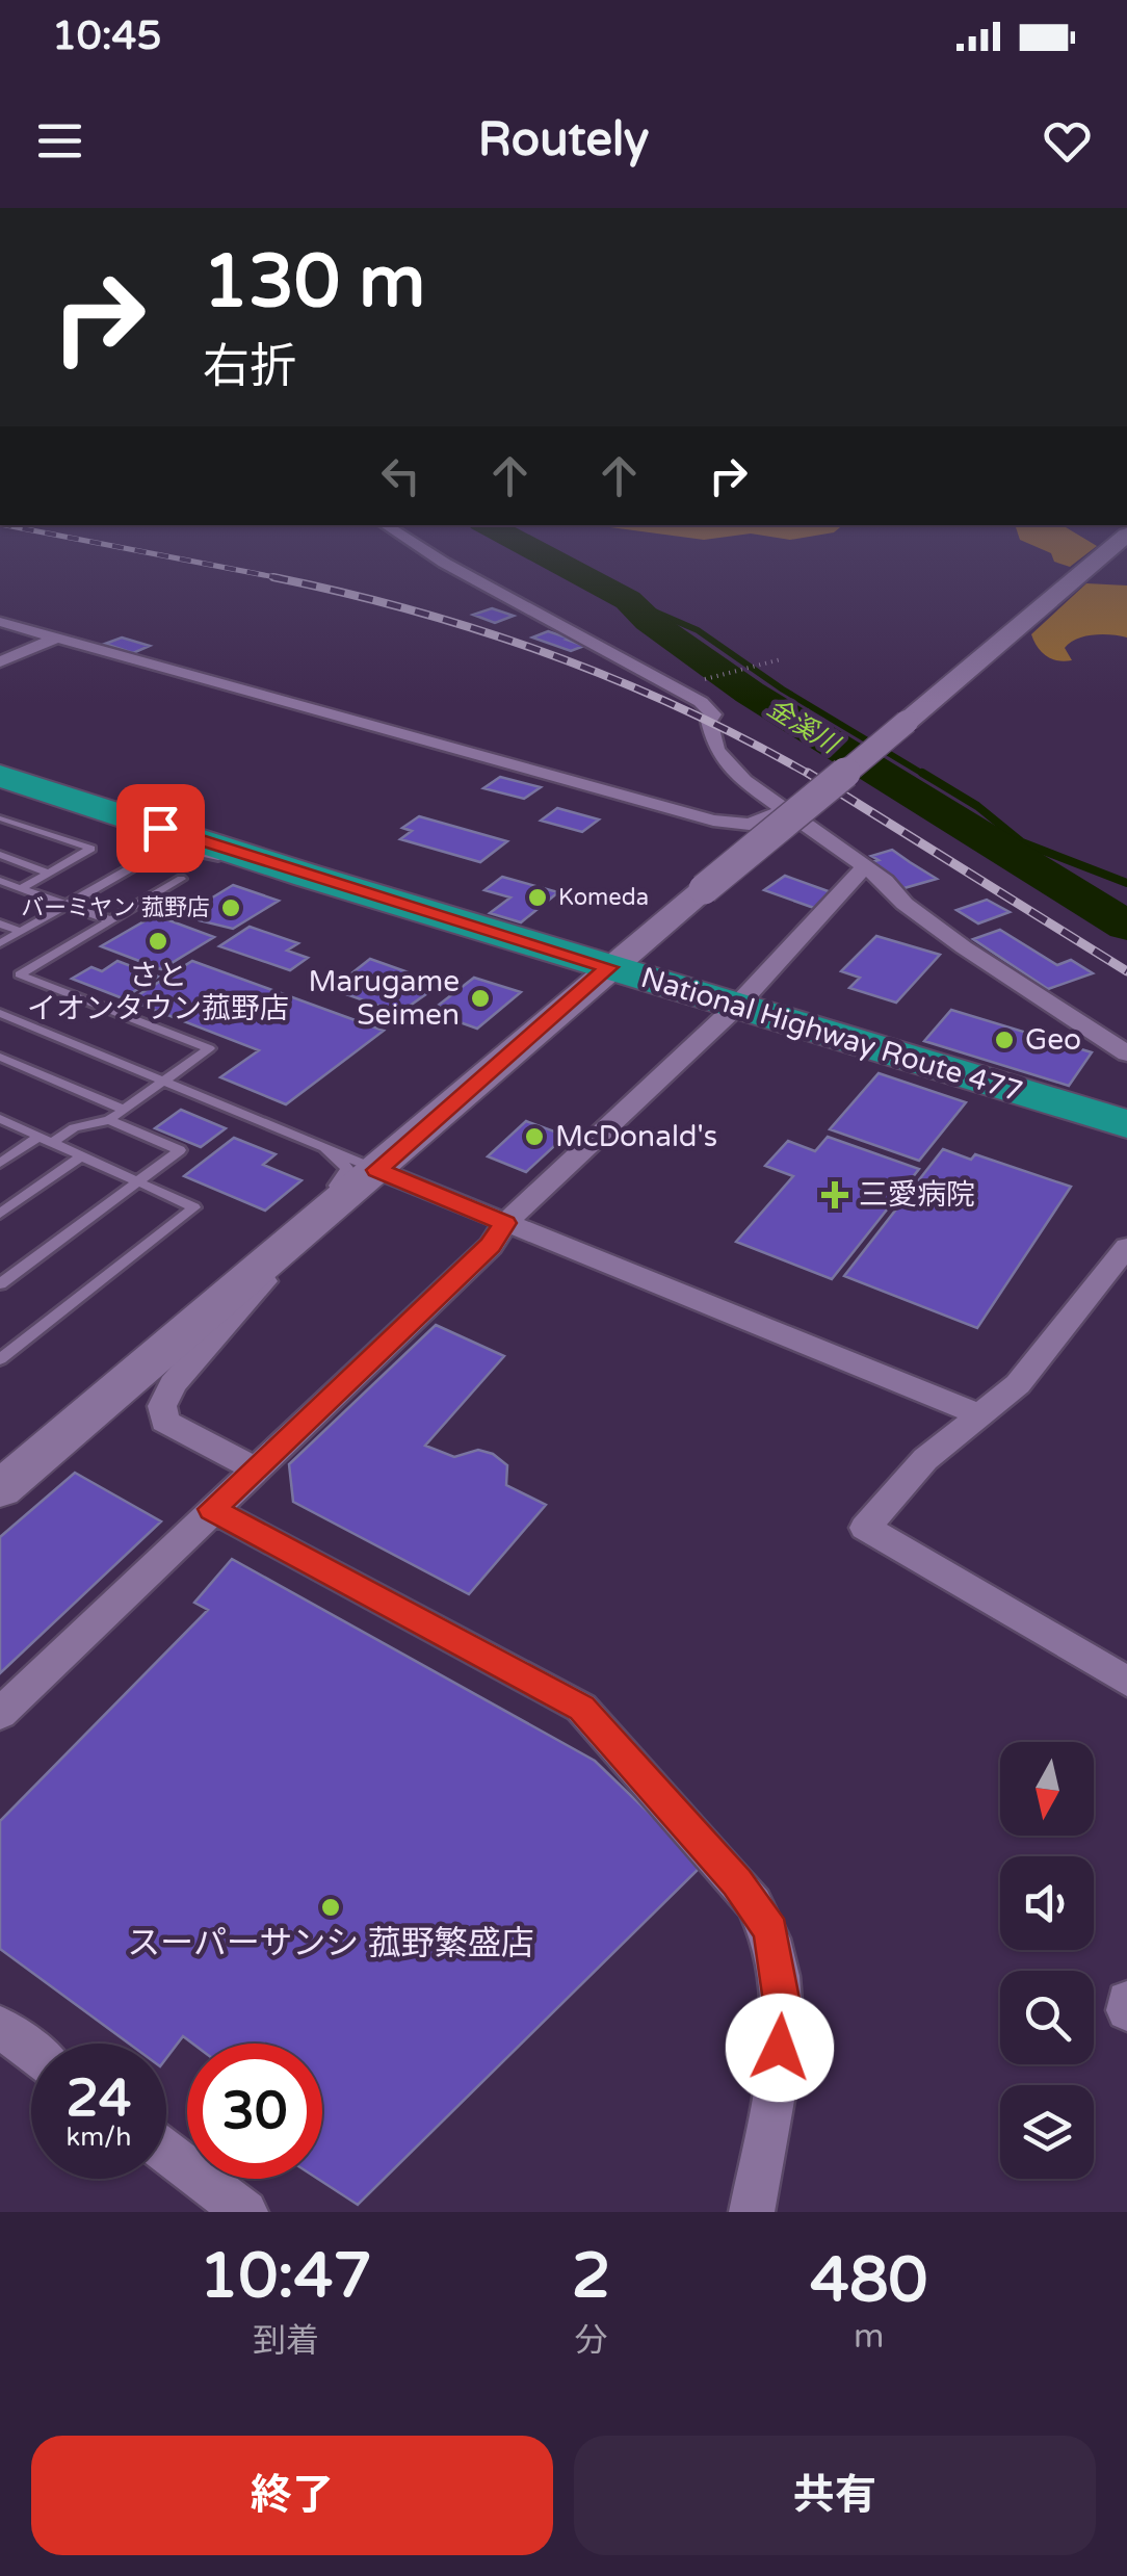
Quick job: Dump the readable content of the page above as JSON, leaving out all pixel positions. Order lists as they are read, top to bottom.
{
  "streets": {
    "highway": ["National Highway Route 477"]
  },
  "water": ["金溪川"],
  "places": {
    "other": [
      "Komeda",
      "バーミヤン 菰野店",
      "さと イオンタウン菰野店",
      "Marugame Seimen",
      "Geo",
      "McDonald's",
      "スーパーサンシ 菰野繁盛店"
    ],
    "health": ["三愛病院"]
  },
  "north": "bottom",
  "page": {
    "status": "10:45",
    "header": "Routely",
    "turn": ["130 m", "右折"],
    "speed": "24 km/h",
    "limit": "30",
    "eta": [
      "10:47",
      "到着",
      "2",
      "分",
      "480",
      "m"
    ],
    "buttons": ["終了", "共有"]
  }
}
